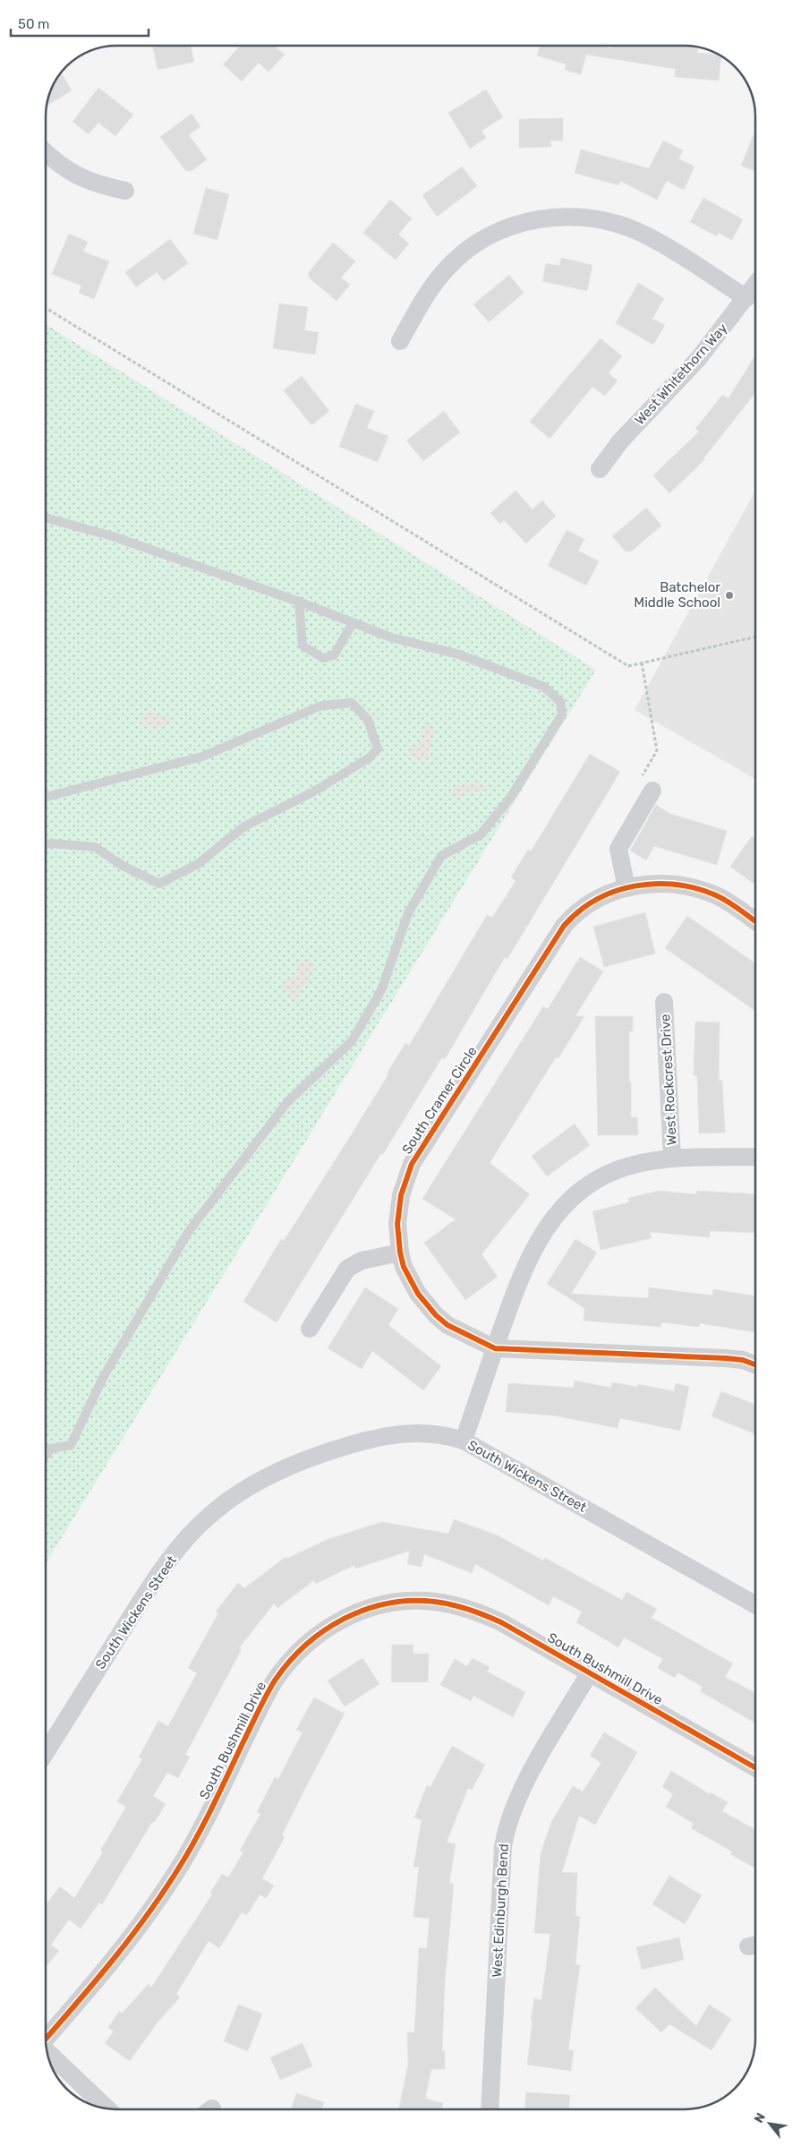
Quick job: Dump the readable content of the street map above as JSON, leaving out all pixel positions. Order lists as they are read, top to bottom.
{
  "streets": {
    "street": [
      "West Whitethorn Way",
      "West Rockcrest Drive",
      "South Cramer Circle",
      "South Wickens Street",
      "South Bushmill Drive",
      "West Edinburgh Bend"
    ]
  },
  "crossings": [
    ["West Rockcrest Drive", "South Cramer Circle"],
    ["West Rockcrest Drive", "South Wickens Street"],
    ["South Bushmill Drive", "West Edinburgh Bend"]
  ],
  "places": ["Batchelor Middle School"],
  "scale_bar": "50 m",
  "north": "top left"
}
